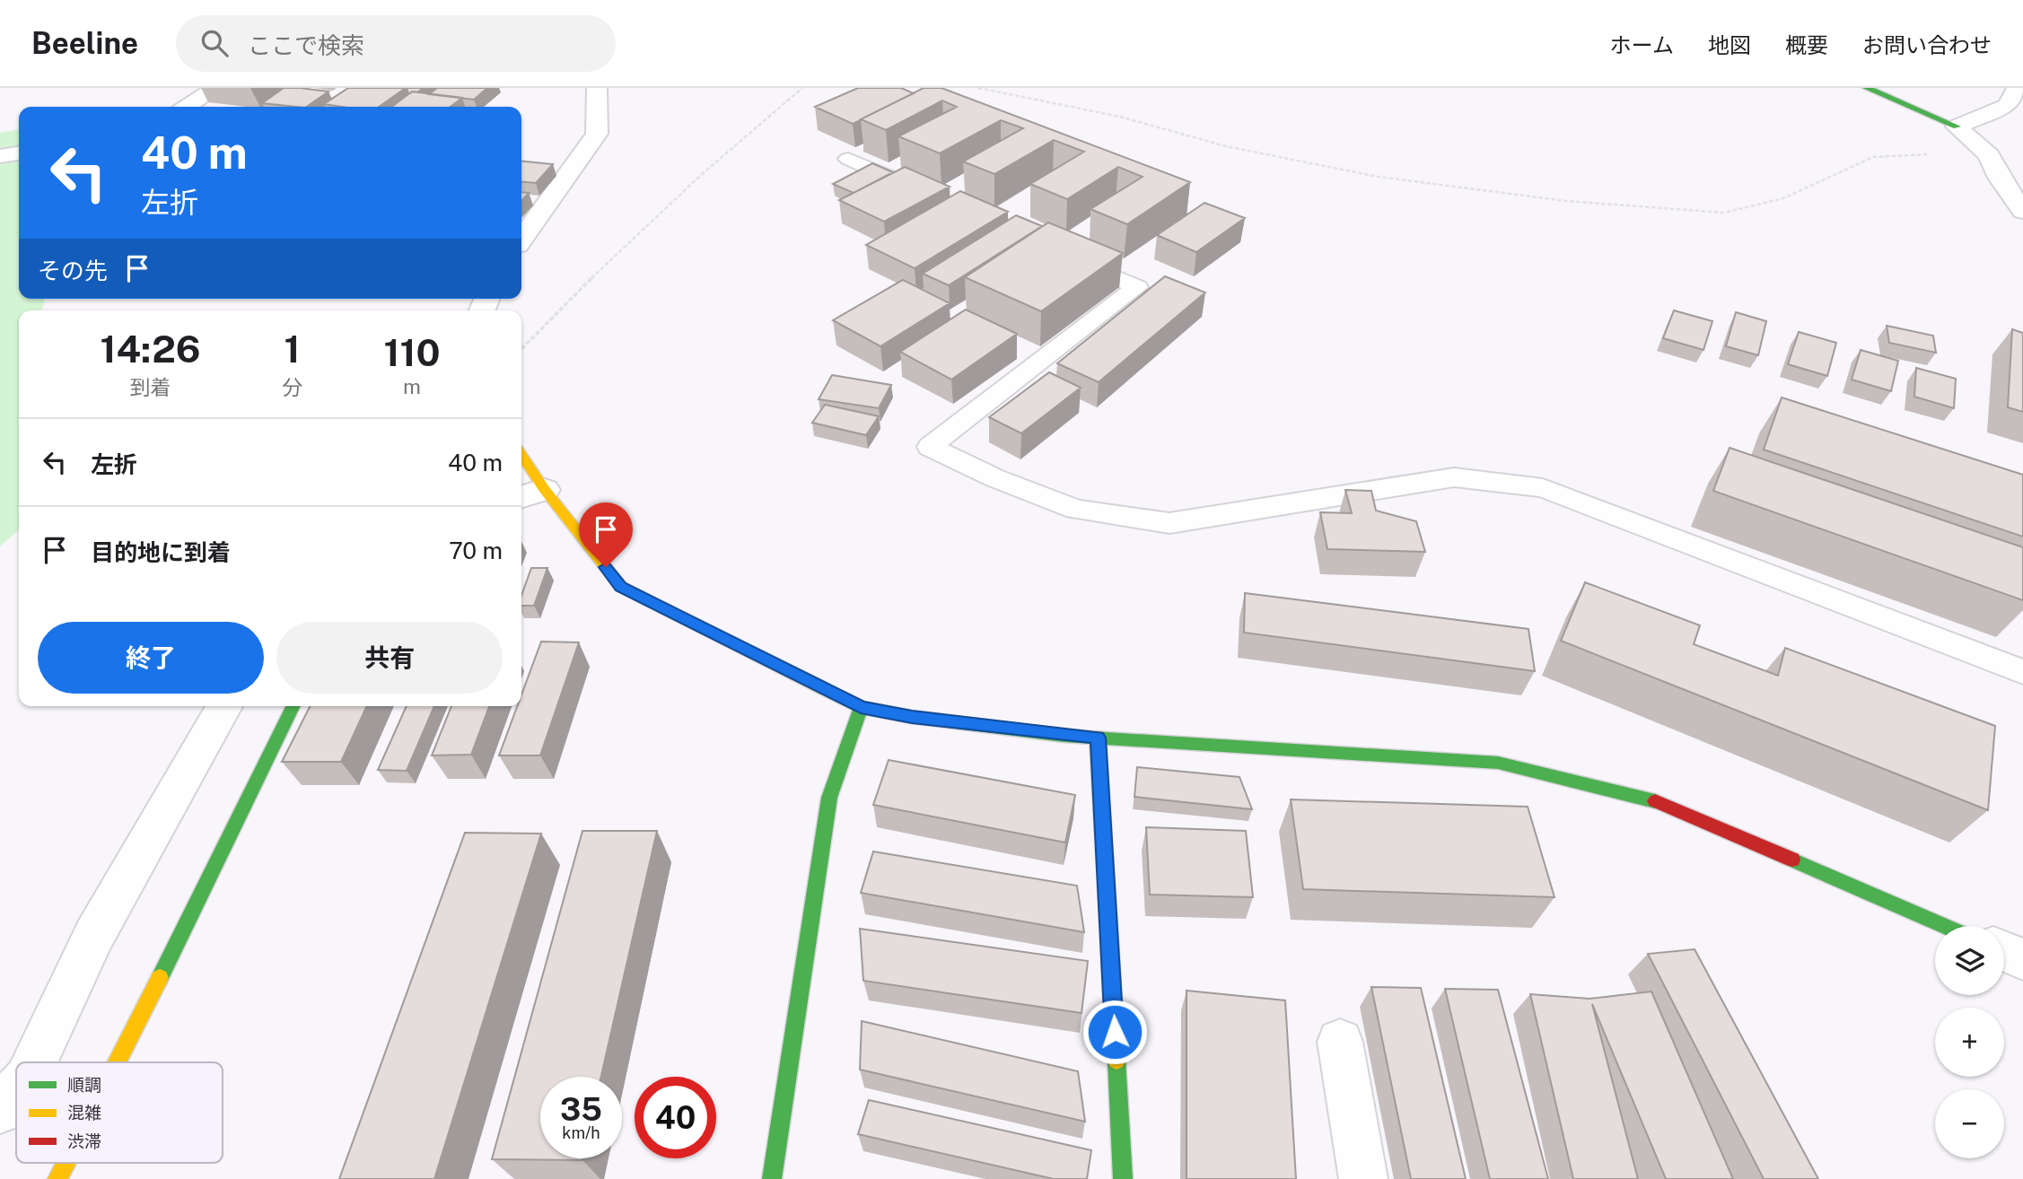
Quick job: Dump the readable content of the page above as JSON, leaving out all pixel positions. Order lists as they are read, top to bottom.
{
  "legend": ["順調", "混雑", "渋滞"],
  "page": {
    "header": "Beeline",
    "search": "ここで検索",
    "nav": [
      "ホーム",
      "地図",
      "概要",
      "お問い合わせ"
    ],
    "turn": ["40 m", "左折"],
    "then": "その先",
    "eta": [
      "14:26",
      "到着",
      "1",
      "分",
      "110",
      "m"
    ],
    "list": [
      {
        "name": "左折",
        "value": "40 m"
      },
      {
        "name": "目的地に到着",
        "value": "70 m"
      }
    ],
    "buttons": ["終了", "共有"],
    "map_buttons": ["+", "−"],
    "speed": "35 km/h",
    "limit": "40"
  }
}
